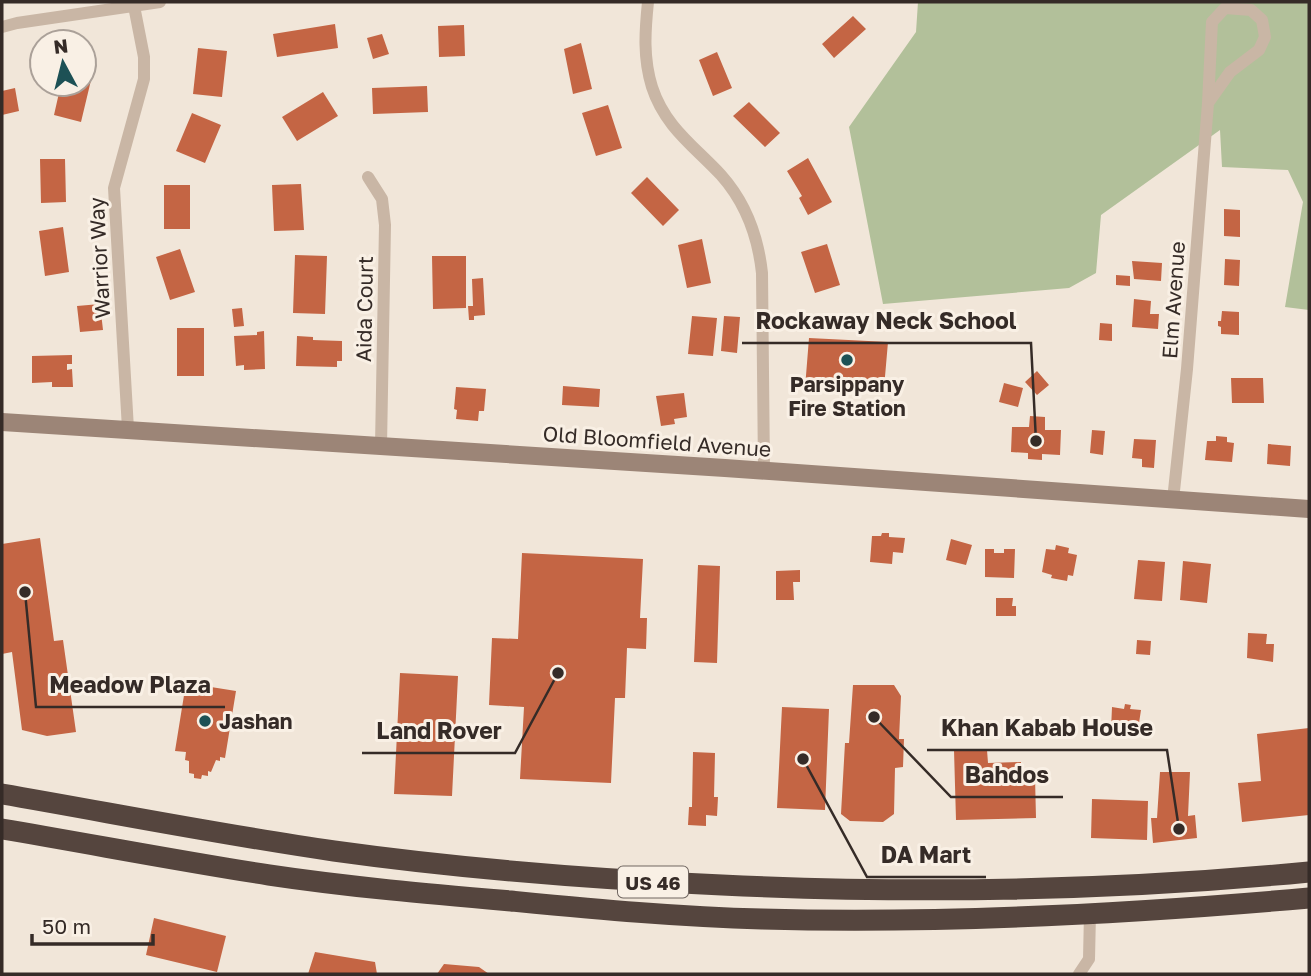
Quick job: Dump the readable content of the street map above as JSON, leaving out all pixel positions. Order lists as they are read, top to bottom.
{
  "streets": {
    "highway": ["US 46"],
    "street": [
      "Warrior Way",
      "Elm Avenue",
      "Aida Court",
      "Old Bloomfield Avenue"
    ]
  },
  "crossings": [
    ["Warrior Way", "Old Bloomfield Avenue"],
    ["Elm Avenue", "Old Bloomfield Avenue"],
    ["Aida Court", "Old Bloomfield Avenue"]
  ],
  "places": [
    "Parsippany Fire Station",
    "Rockaway Neck School",
    "Meadow Plaza",
    "Land Rover",
    "Bahdos",
    "Jashan",
    "DA Mart",
    "Khan Kabab House"
  ],
  "scale_bar": "50 m",
  "north": "top"
}
